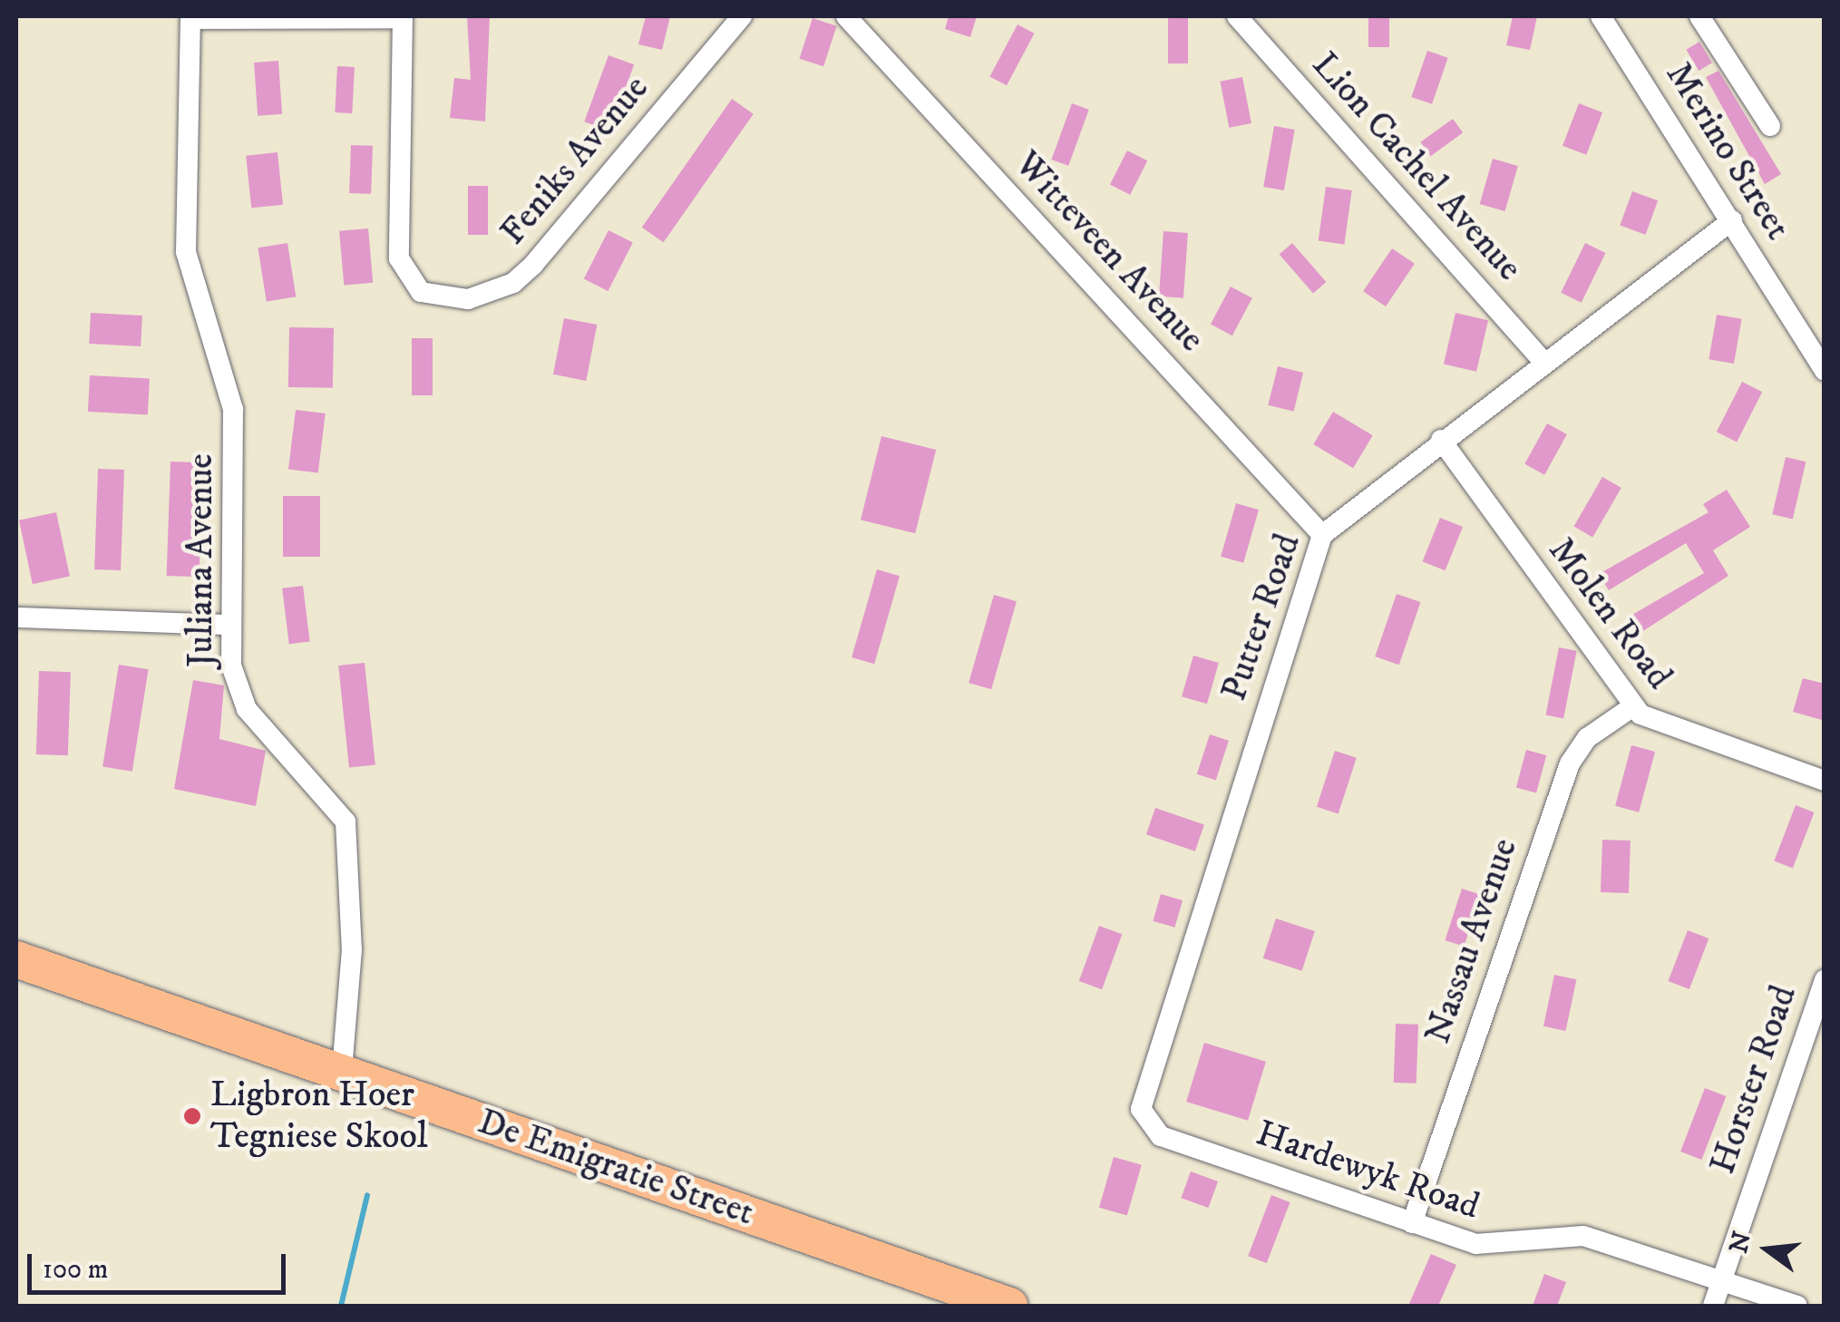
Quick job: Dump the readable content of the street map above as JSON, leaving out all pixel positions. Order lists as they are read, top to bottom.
{
  "streets": {
    "highway": ["De Emigratie Street"],
    "street": [
      "Merino Street",
      "Feniks Avenue",
      "Lion Cachel Avenue",
      "Witteveen Avenue",
      "Juliana Avenue",
      "Molen Road",
      "Putter Road",
      "Nassau Avenue",
      "Horster Road",
      "Hardewyk Road"
    ]
  },
  "crossings": [
    ["Merino Street", "Putter Road"],
    ["Lion Cachel Avenue", "Putter Road"],
    ["Witteveen Avenue", "Putter Road"],
    ["Juliana Avenue", "De Emigratie Street"],
    ["Molen Road", "Putter Road"],
    ["Molen Road", "Nassau Avenue"],
    ["Putter Road", "Hardewyk Road"],
    ["Nassau Avenue", "Hardewyk Road"],
    ["Horster Road", "Hardewyk Road"]
  ],
  "places": ["Ligbron Hoer Tegniese Skool"],
  "scale_bar": "100 m",
  "north": "left"
}
